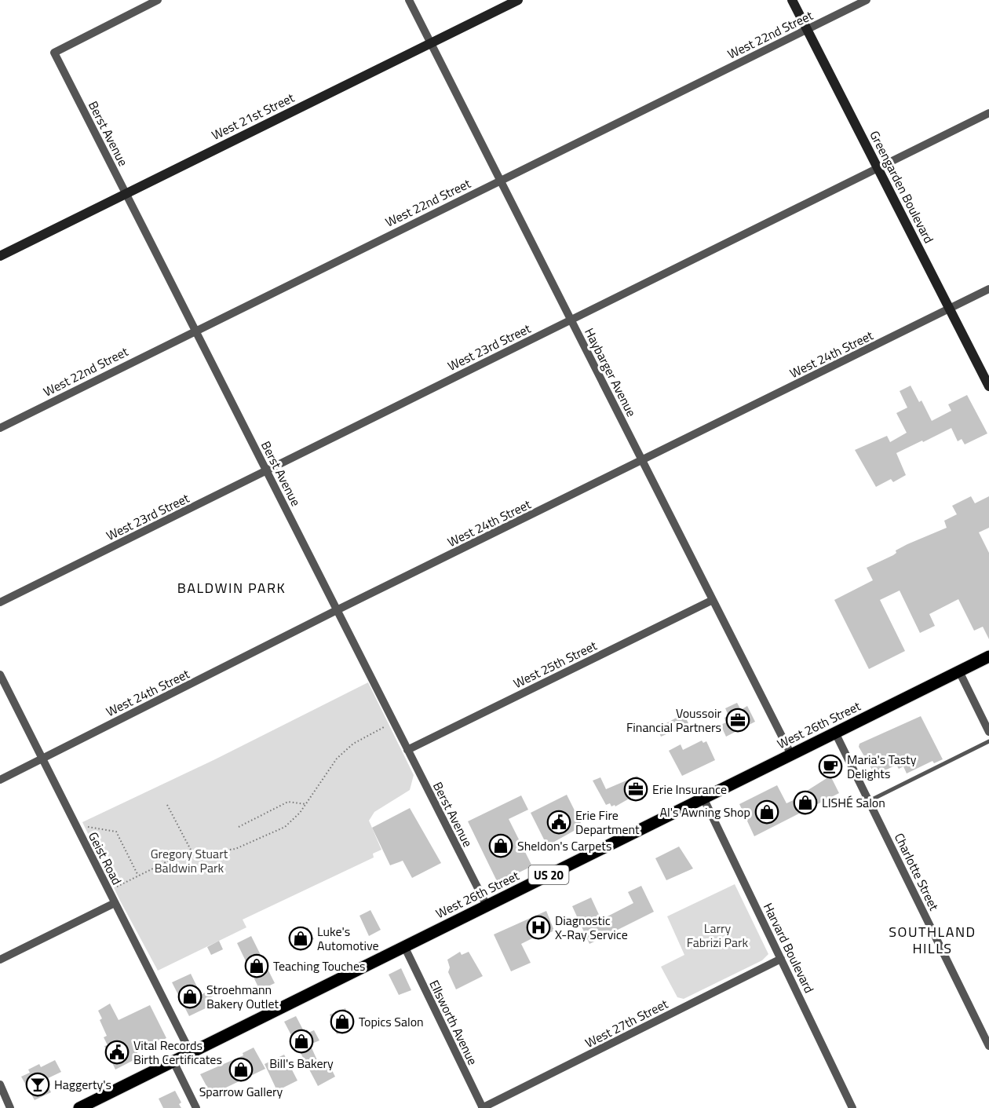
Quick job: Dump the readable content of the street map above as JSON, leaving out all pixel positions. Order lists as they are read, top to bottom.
{
  "streets": {
    "main road": ["West 26th Street", "US 20"],
    "street": [
      "West 22nd Street",
      "West 21st Street",
      "Berst Avenue",
      "Greengarden Boulevard",
      "West 23rd Street",
      "West 24th Street",
      "Haybarger Avenue",
      "West 25th Street",
      "Geist Road",
      "Charlotte Street",
      "Harvard Boulevard",
      "Ellsworth Avenue",
      "West 27th Street"
    ]
  },
  "crossings": [
    ["West 22nd Street", "Berst Avenue"],
    ["West 22nd Street", "Greengarden Boulevard"],
    ["West 22nd Street", "Haybarger Avenue"],
    ["West 21st Street", "Berst Avenue"],
    ["West 21st Street", "Haybarger Avenue"],
    ["Berst Avenue", "West 23rd Street"],
    ["Berst Avenue", "West 24th Street"],
    ["Berst Avenue", "West 25th Street"],
    ["Berst Avenue", "West 26th Street"],
    ["Greengarden Boulevard", "West 23rd Street"],
    ["Greengarden Boulevard", "West 24th Street"],
    ["West 23rd Street", "Haybarger Avenue"],
    ["West 24th Street", "Haybarger Avenue"],
    ["West 24th Street", "Geist Road"],
    ["Haybarger Avenue", "West 25th Street"],
    ["Haybarger Avenue", "West 26th Street"],
    ["West 26th Street", "Geist Road"],
    ["West 26th Street", "Charlotte Street"],
    ["West 26th Street", "Harvard Boulevard"],
    ["West 26th Street", "Ellsworth Avenue"],
    ["Harvard Boulevard", "West 27th Street"],
    ["Ellsworth Avenue", "West 27th Street"]
  ],
  "districts": ["BALDWIN PARK", "SOUTHLAND HILLS"],
  "parks": ["Gregory Stuart Baldwin Park", "Larry Fabrizi Park"],
  "places": {
    "office": ["Voussoir Financial Partners", "Erie Insurance"],
    "cafe": ["Maria's Tasty Delights"],
    "shop": [
      "LISHÉ Salon",
      "Al's Awning Shop",
      "Sheldon's Carpets",
      "Luke's Automotive",
      "Teaching Touches",
      "Stroehmann Bakery Outlet",
      "Topics Salon",
      "Bill's Bakery",
      "Sparrow Gallery"
    ],
    "public building": ["Erie Fire Department", "Vital Records Birth Certificates"],
    "hospital": ["Diagnostic X-Ray Service"],
    "bar": ["Haggerty's"]
  }
}
